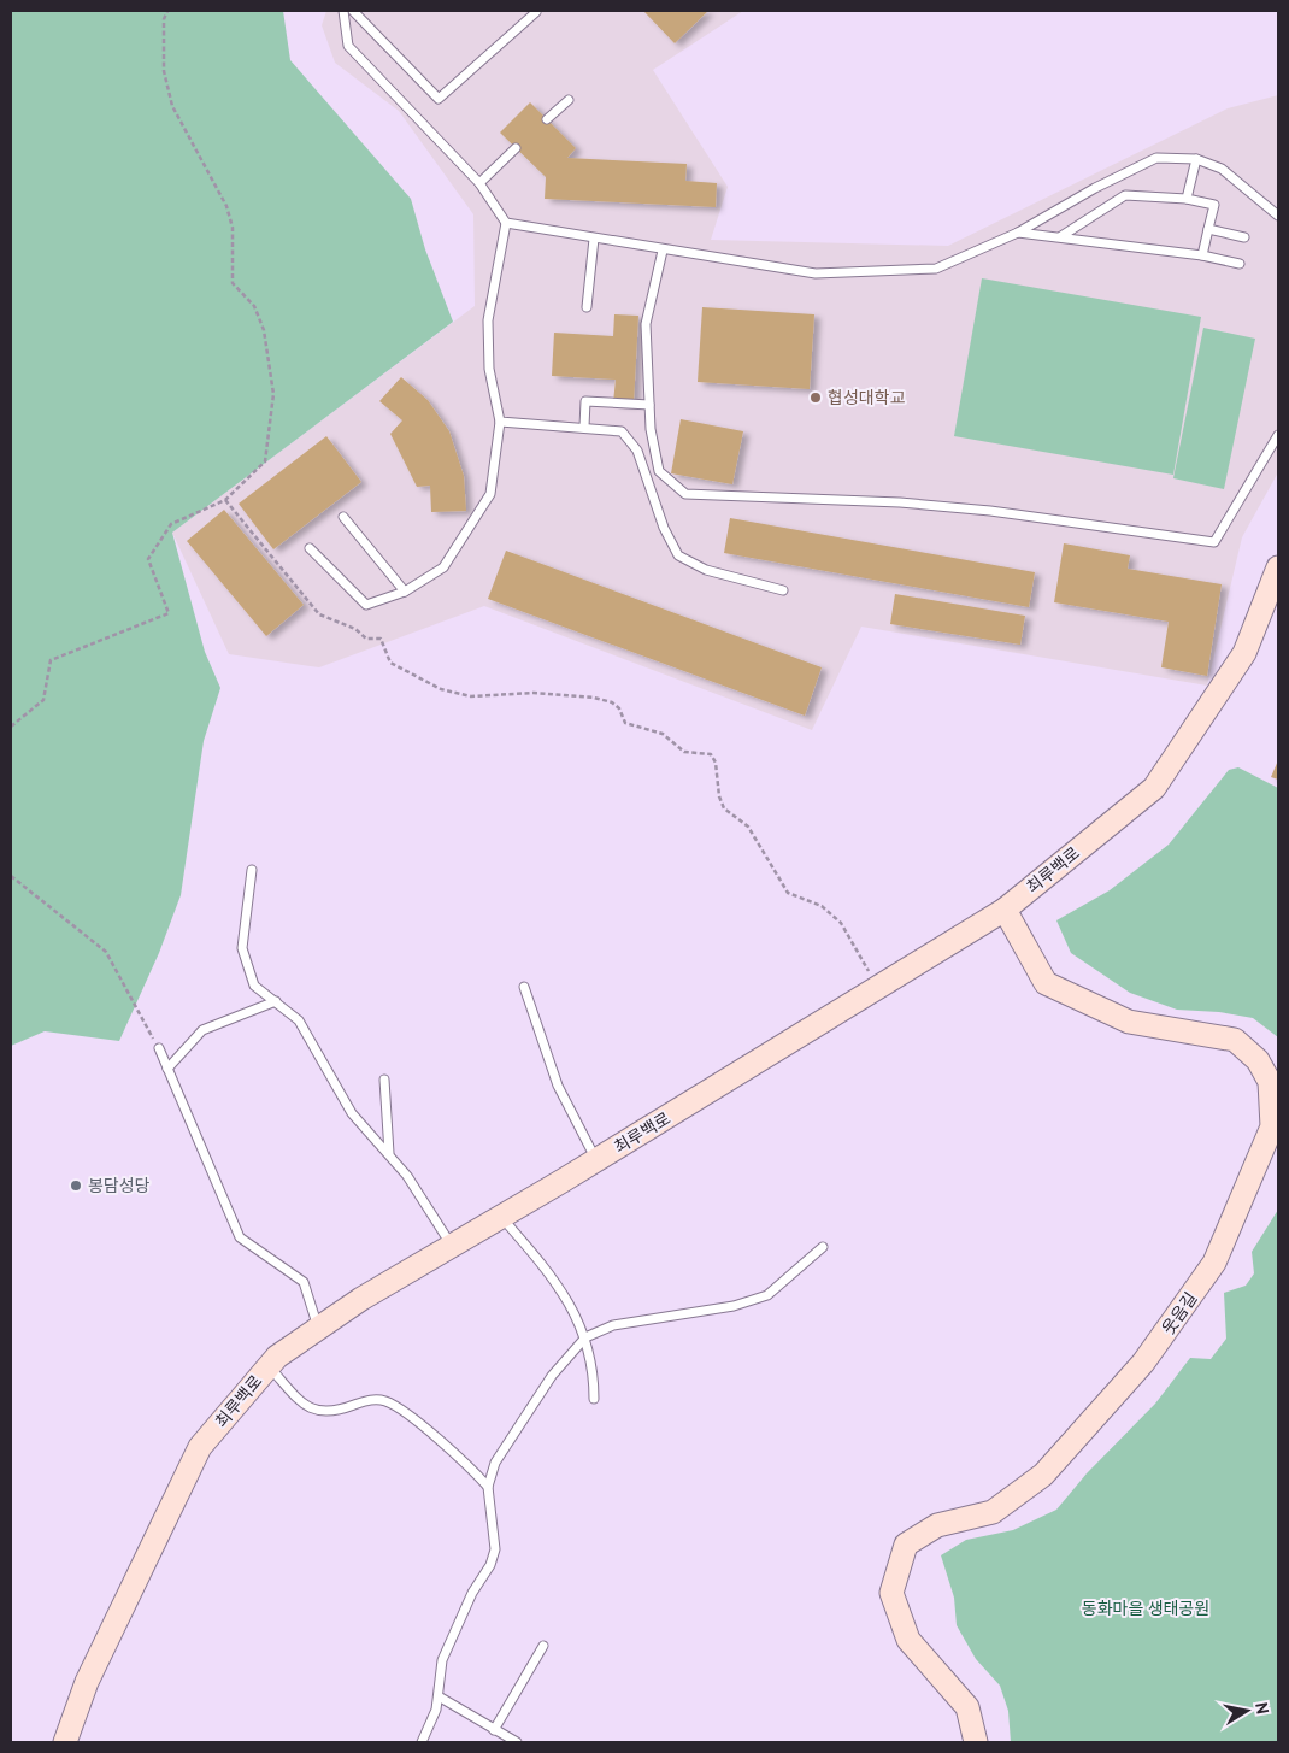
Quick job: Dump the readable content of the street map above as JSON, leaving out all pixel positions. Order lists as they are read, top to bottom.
{
  "streets": {
    "street": ["최루백로", "웃음길"]
  },
  "crossings": [
    ["최루백로", "웃음길"]
  ],
  "parks": ["동화마을 생태공원"],
  "places": ["협성대학교", "봉담성당"],
  "north": "right"
}
